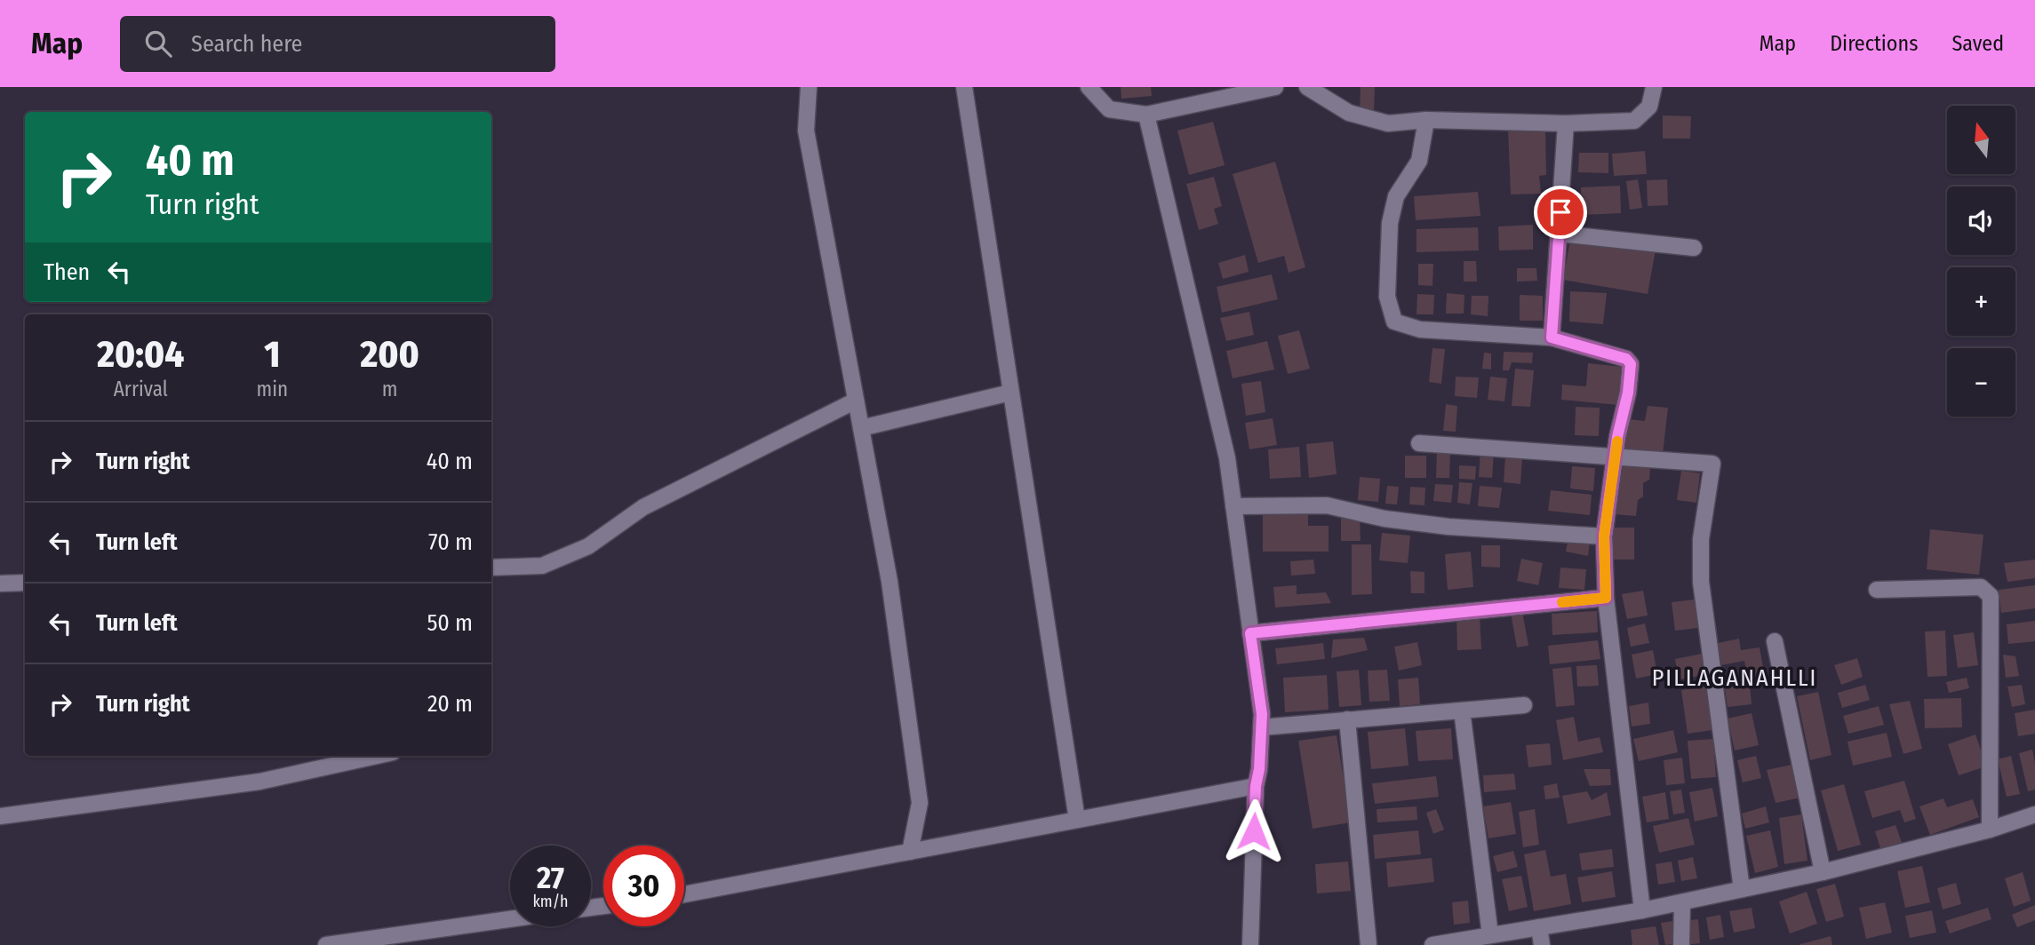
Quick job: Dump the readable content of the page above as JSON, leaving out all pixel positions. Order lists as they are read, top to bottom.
{
  "districts": ["PILLAGANAHLLI"],
  "north": "top",
  "page": {
    "header": "Map",
    "search": "Search here",
    "nav": ["Map", "Directions", "Saved"],
    "map_buttons": ["+", "−"],
    "turn": ["40 m", "Turn right"],
    "then": "Then",
    "eta": [
      "20:04",
      "Arrival",
      "1",
      "min",
      "200",
      "m"
    ],
    "list": [
      {
        "name": "Turn right",
        "value": "40 m"
      },
      {
        "name": "Turn left",
        "value": "70 m"
      },
      {
        "name": "Turn left",
        "value": "50 m"
      },
      {
        "name": "Turn right",
        "value": "20 m"
      }
    ],
    "speed": "27 km/h",
    "limit": "30"
  }
}
